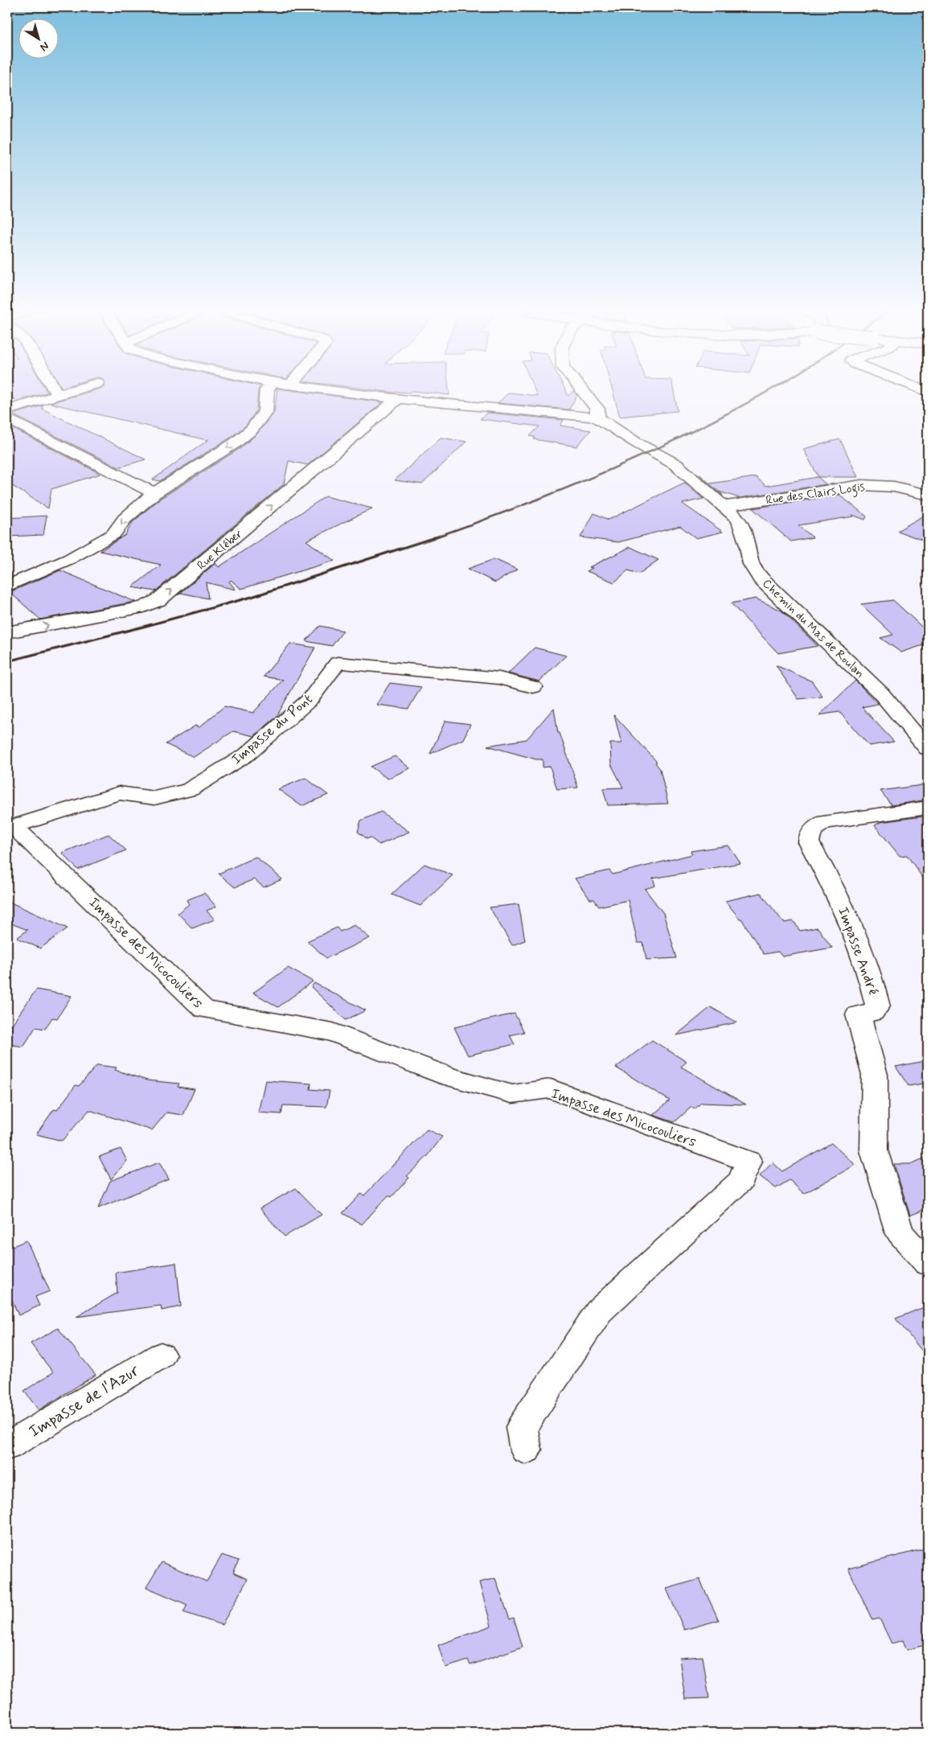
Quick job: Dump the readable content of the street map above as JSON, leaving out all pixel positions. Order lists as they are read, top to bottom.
{
  "streets": {
    "street": [
      "Rue des Clairs Logis",
      "Rue Kléber",
      "Chemin du Mas de Roulan",
      "Impasse du Pont",
      "Impasse André",
      "Impasse des Micocouliers",
      "Impasse de l'Azur"
    ]
  },
  "crossings": [
    ["Rue des Clairs Logis", "Chemin du Mas de Roulan"],
    ["Impasse du Pont", "Impasse des Micocouliers"]
  ],
  "north": "bottom right"
}
